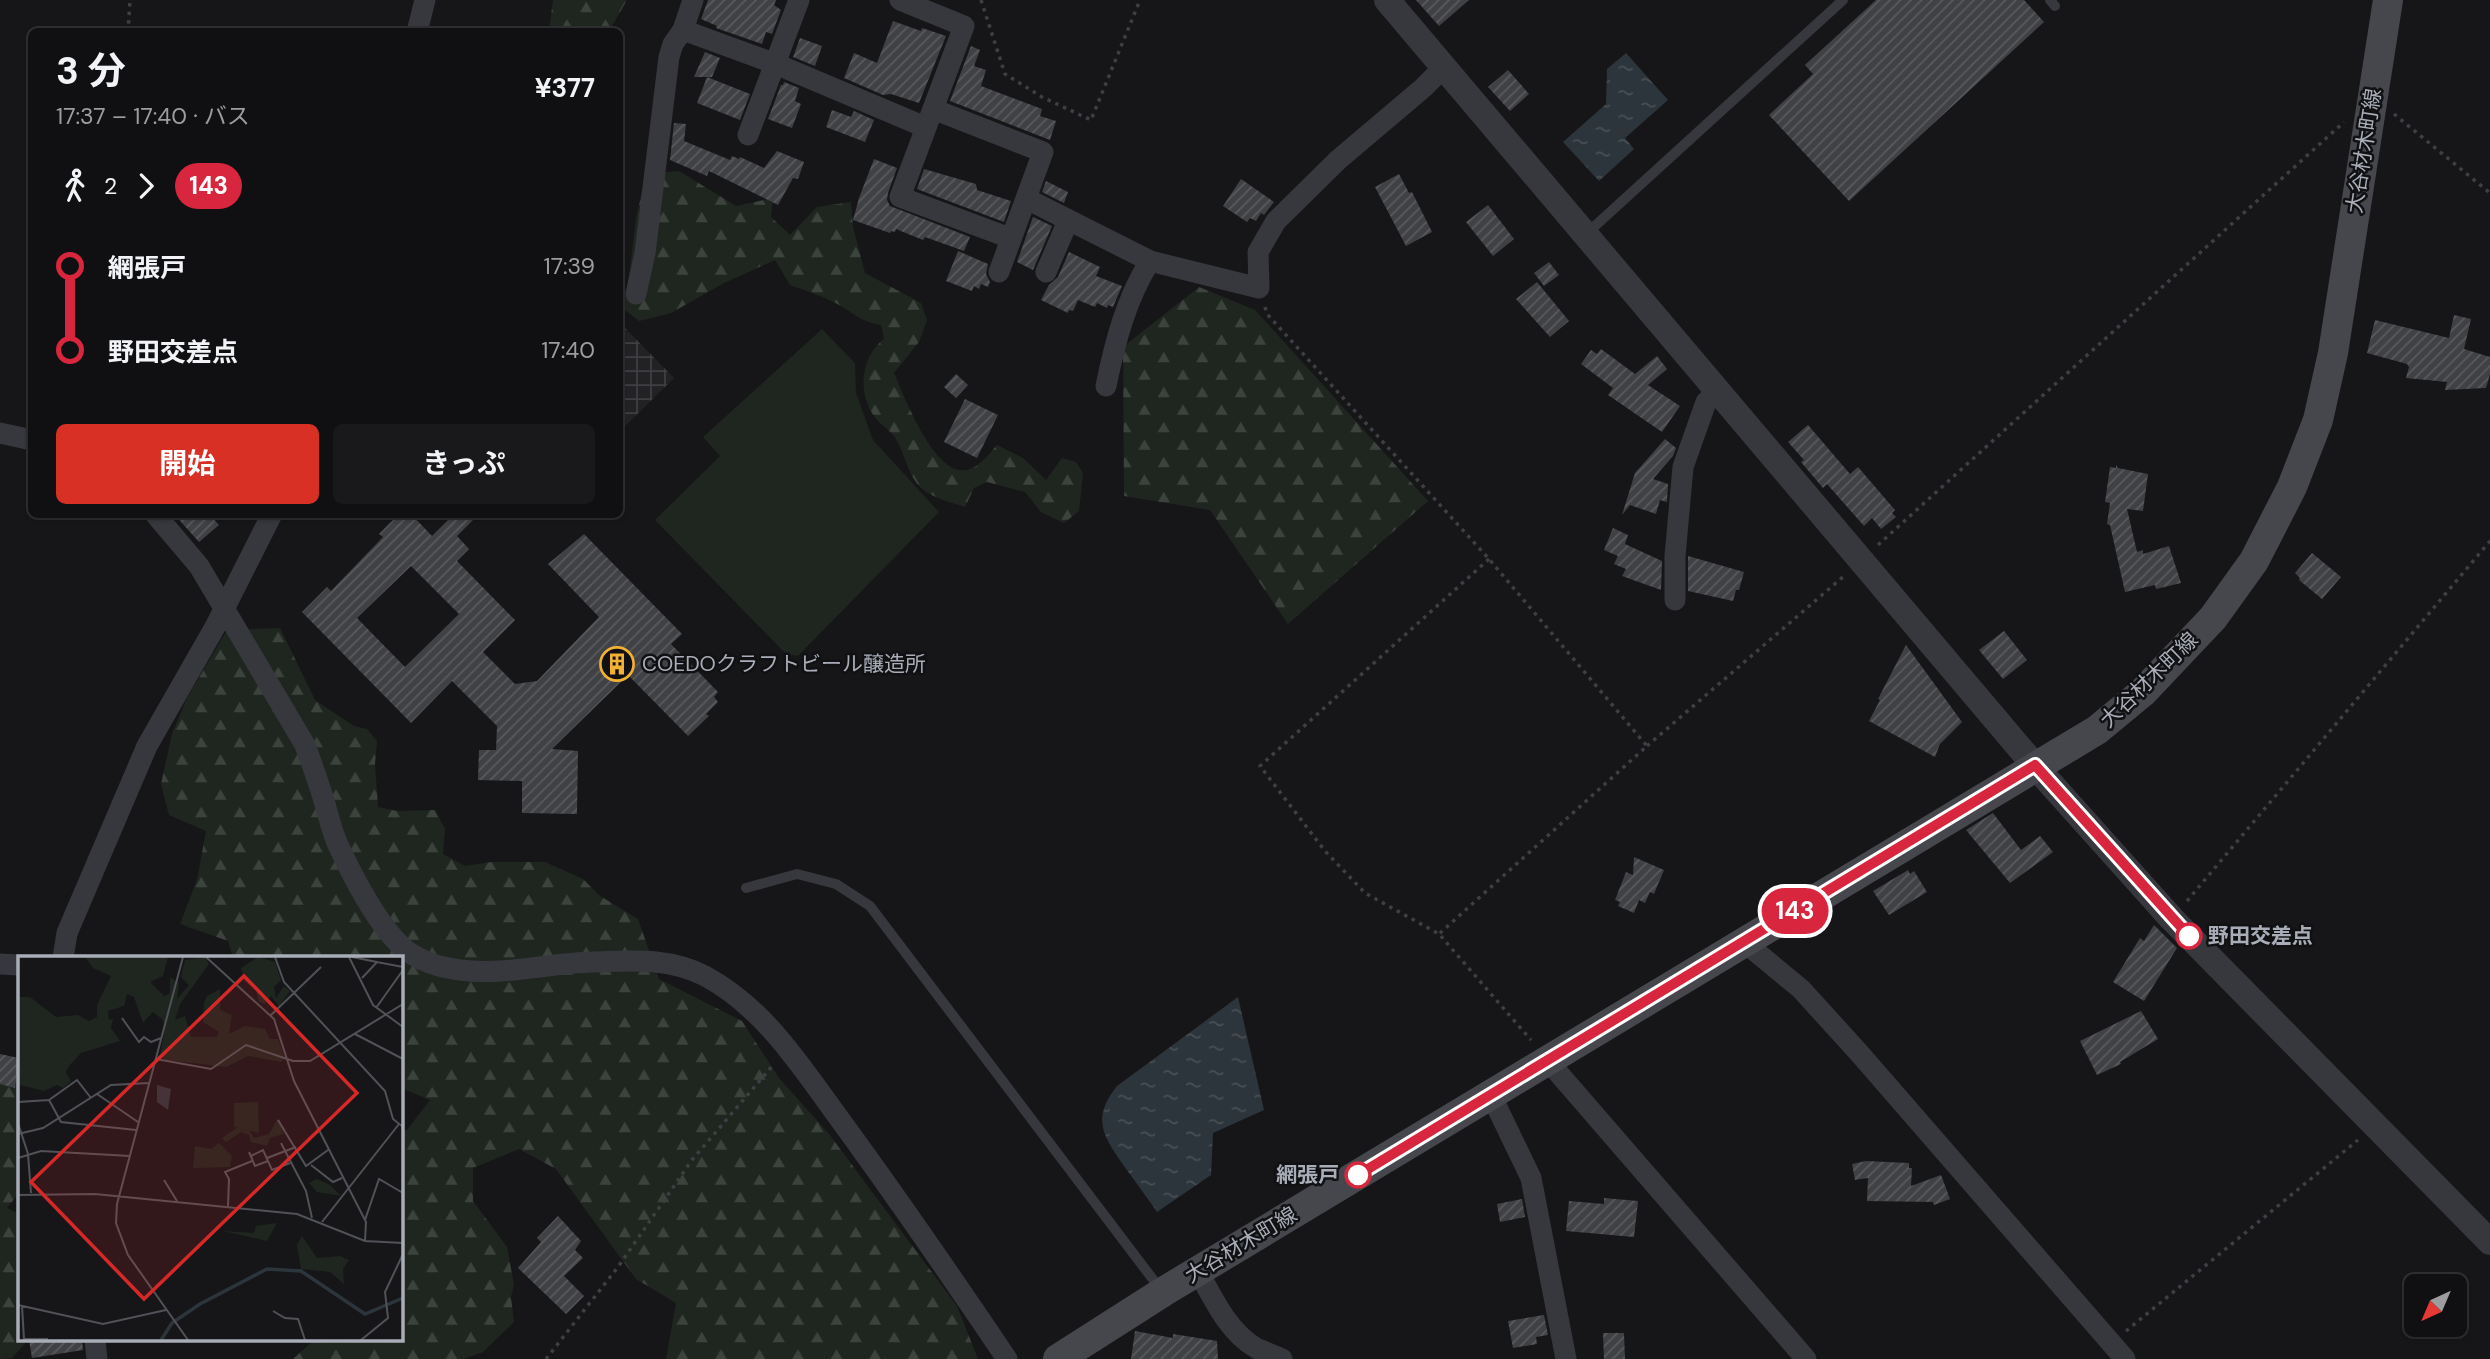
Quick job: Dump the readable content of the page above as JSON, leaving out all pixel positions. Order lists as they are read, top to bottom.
{
  "streets": {
    "main road": ["大谷材木町線"]
  },
  "places": {
    "building": ["COEDOクラフトビール醸造所"],
    "other": ["野田交差点", "網張戸"]
  },
  "lines": ["bus line 143"],
  "north": "bottom left",
  "page": {
    "on_map": "143",
    "heading": ["3 分", "17:37 – 17:40 · バス", "¥377"],
    "legs": ["2", "143"],
    "list": [
      {
        "name": "網張戸",
        "value": "17:39"
      },
      {
        "name": "野田交差点",
        "value": "17:40"
      }
    ],
    "buttons": ["開始", "きっぷ"]
  }
}
